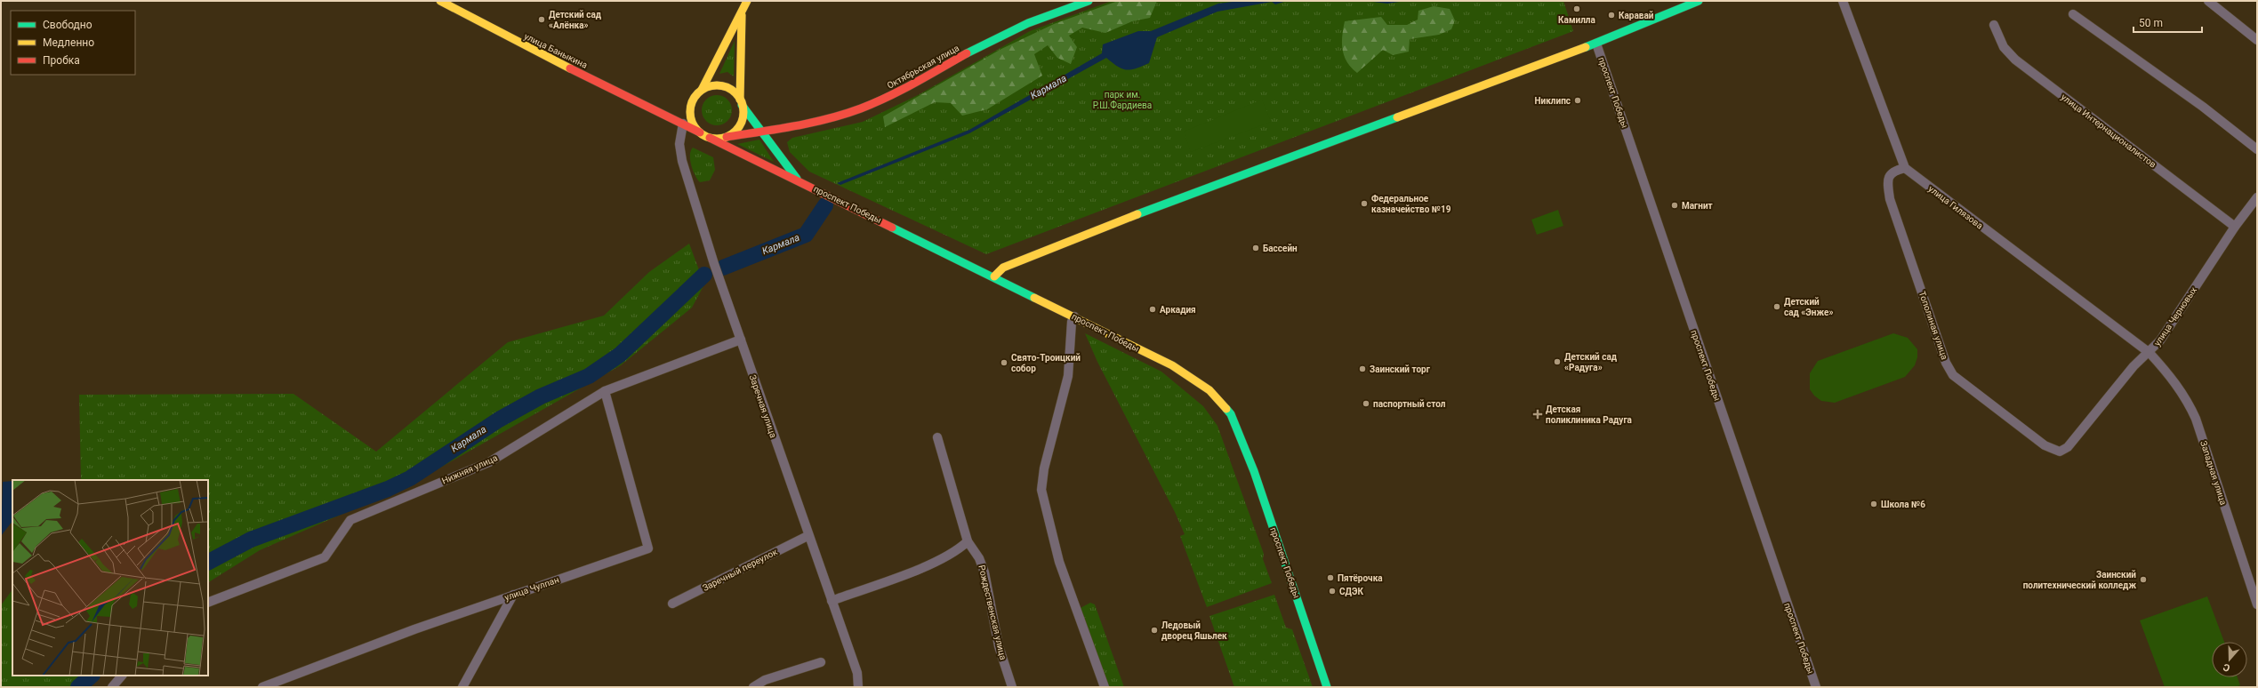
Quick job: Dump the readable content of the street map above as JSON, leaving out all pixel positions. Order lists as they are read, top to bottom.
{
  "streets": {
    "main road": ["улица Баныкина", "Октябрьская улица", "проспект Победы"],
    "street": [
      "улица Интернационалистов",
      "улица Гилязова",
      "улица Черновых",
      "Тополиная улица",
      "Заречная улица",
      "Нижняя улица",
      "Западная улица",
      "Заречный переулок",
      "улица Чулпан",
      "Рождественская улица"
    ]
  },
  "crossings": [
    ["улица Баныкина", "Октябрьская улица"],
    ["улица Баныкина", "проспект Победы"],
    ["улица Баныкина", "Заречная улица"],
    ["Октябрьская улица", "проспект Победы"],
    ["улица Интернационалистов", "улица Черновых"],
    ["улица Гилязова", "улица Черновых"],
    ["улица Гилязова", "Тополиная улица"],
    ["улица Гилязова", "Западная улица"],
    ["улица Черновых", "Тополиная улица"],
    ["улица Черновых", "Западная улица"],
    ["Заречная улица", "Нижняя улица"],
    ["Заречная улица", "Заречный переулок"],
    ["Нижняя улица", "улица Чулпан"]
  ],
  "water": ["Кармала"],
  "parks": ["парк им. Р.Ш.Фардиева"],
  "places": {
    "other": [
      "Камилла",
      "Каравай",
      "Детский сад «Алёнка»",
      "Никлипс",
      "Федеральное казначейство №19",
      "Магнит",
      "Бассейн",
      "Детский сад «Энже»",
      "Аркадия",
      "Детский сад «Радуга»",
      "Свято-Троицкий собор",
      "Заинский торг",
      "паспортный стол",
      "Школа №6",
      "Пятёрочка",
      "Заинский политехнический колледж",
      "СДЭК",
      "Ледовый дворец Яшьлек"
    ],
    "health": ["Детская поликлиника Радуга"]
  },
  "legend": ["Свободно", "Медленно", "Пробка"],
  "scale_bar": "50 m",
  "north": "bottom"
}
